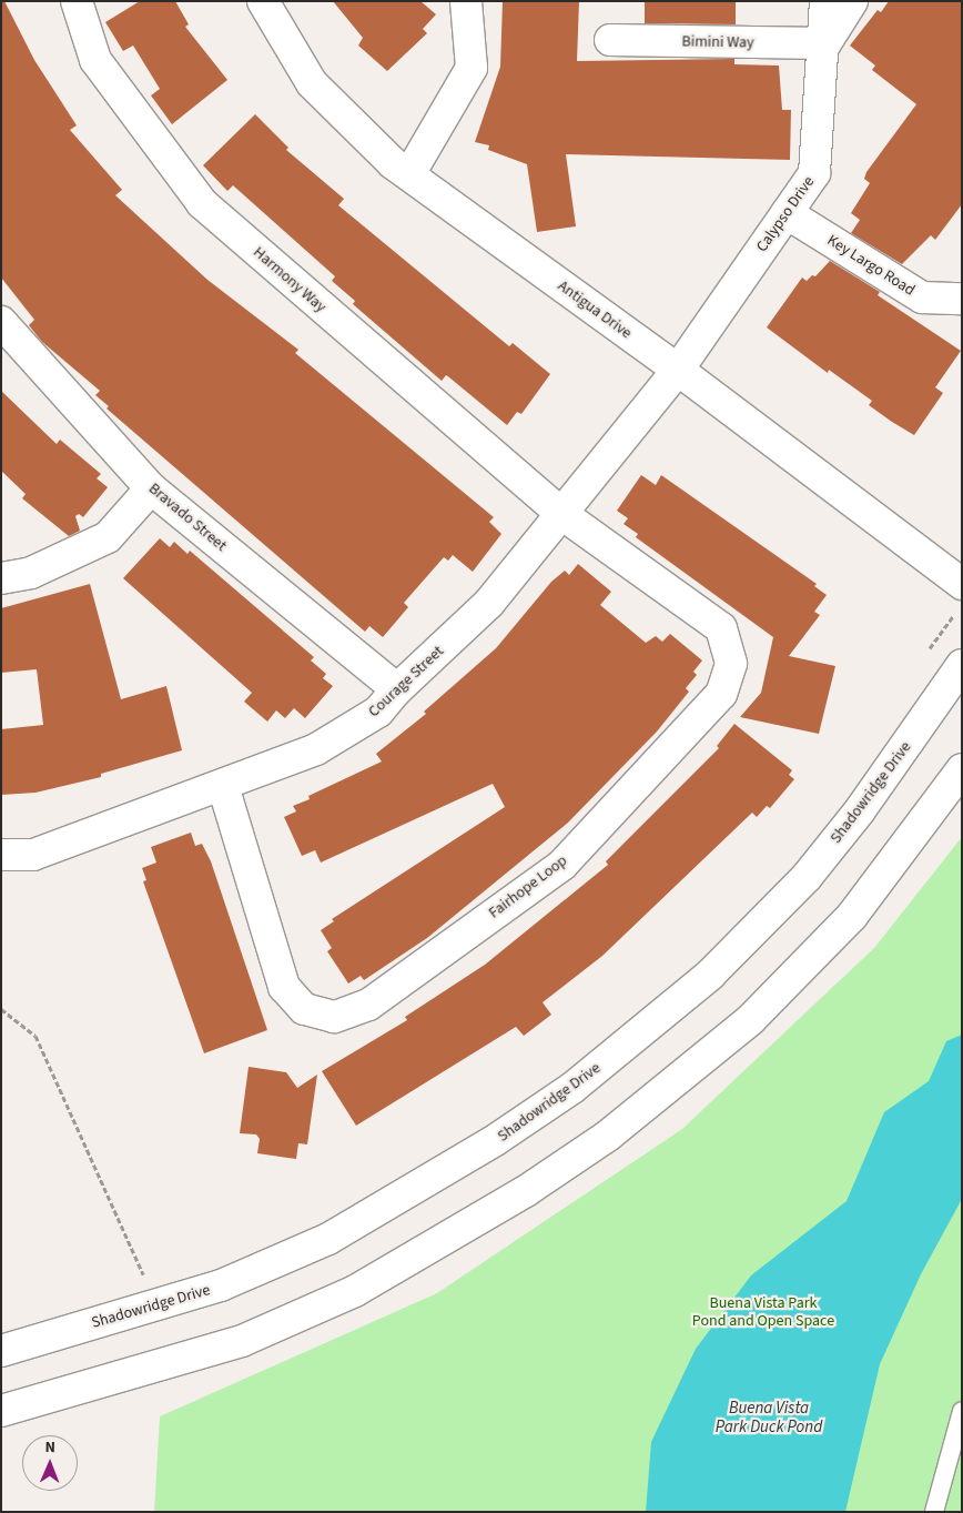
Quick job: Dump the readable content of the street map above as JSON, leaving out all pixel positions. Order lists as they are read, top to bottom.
{
  "streets": {
    "street": [
      "Bimini Way",
      "Calypso Drive",
      "Key Largo Road",
      "Harmony Way",
      "Antigua Drive",
      "Bravado Street",
      "Courage Street",
      "Shadowridge Drive",
      "Fairhope Loop"
    ]
  },
  "crossings": [
    ["Bimini Way", "Calypso Drive"],
    ["Calypso Drive", "Key Largo Road"],
    ["Calypso Drive", "Antigua Drive"],
    ["Calypso Drive", "Courage Street"],
    ["Harmony Way", "Courage Street"],
    ["Harmony Way", "Fairhope Loop"],
    ["Antigua Drive", "Courage Street"],
    ["Bravado Street", "Courage Street"],
    ["Courage Street", "Fairhope Loop"]
  ],
  "water": ["Buena Vista Park Duck Pond"],
  "parks": ["Buena Vista Park Pond and Open Space"],
  "north": "top"
}
